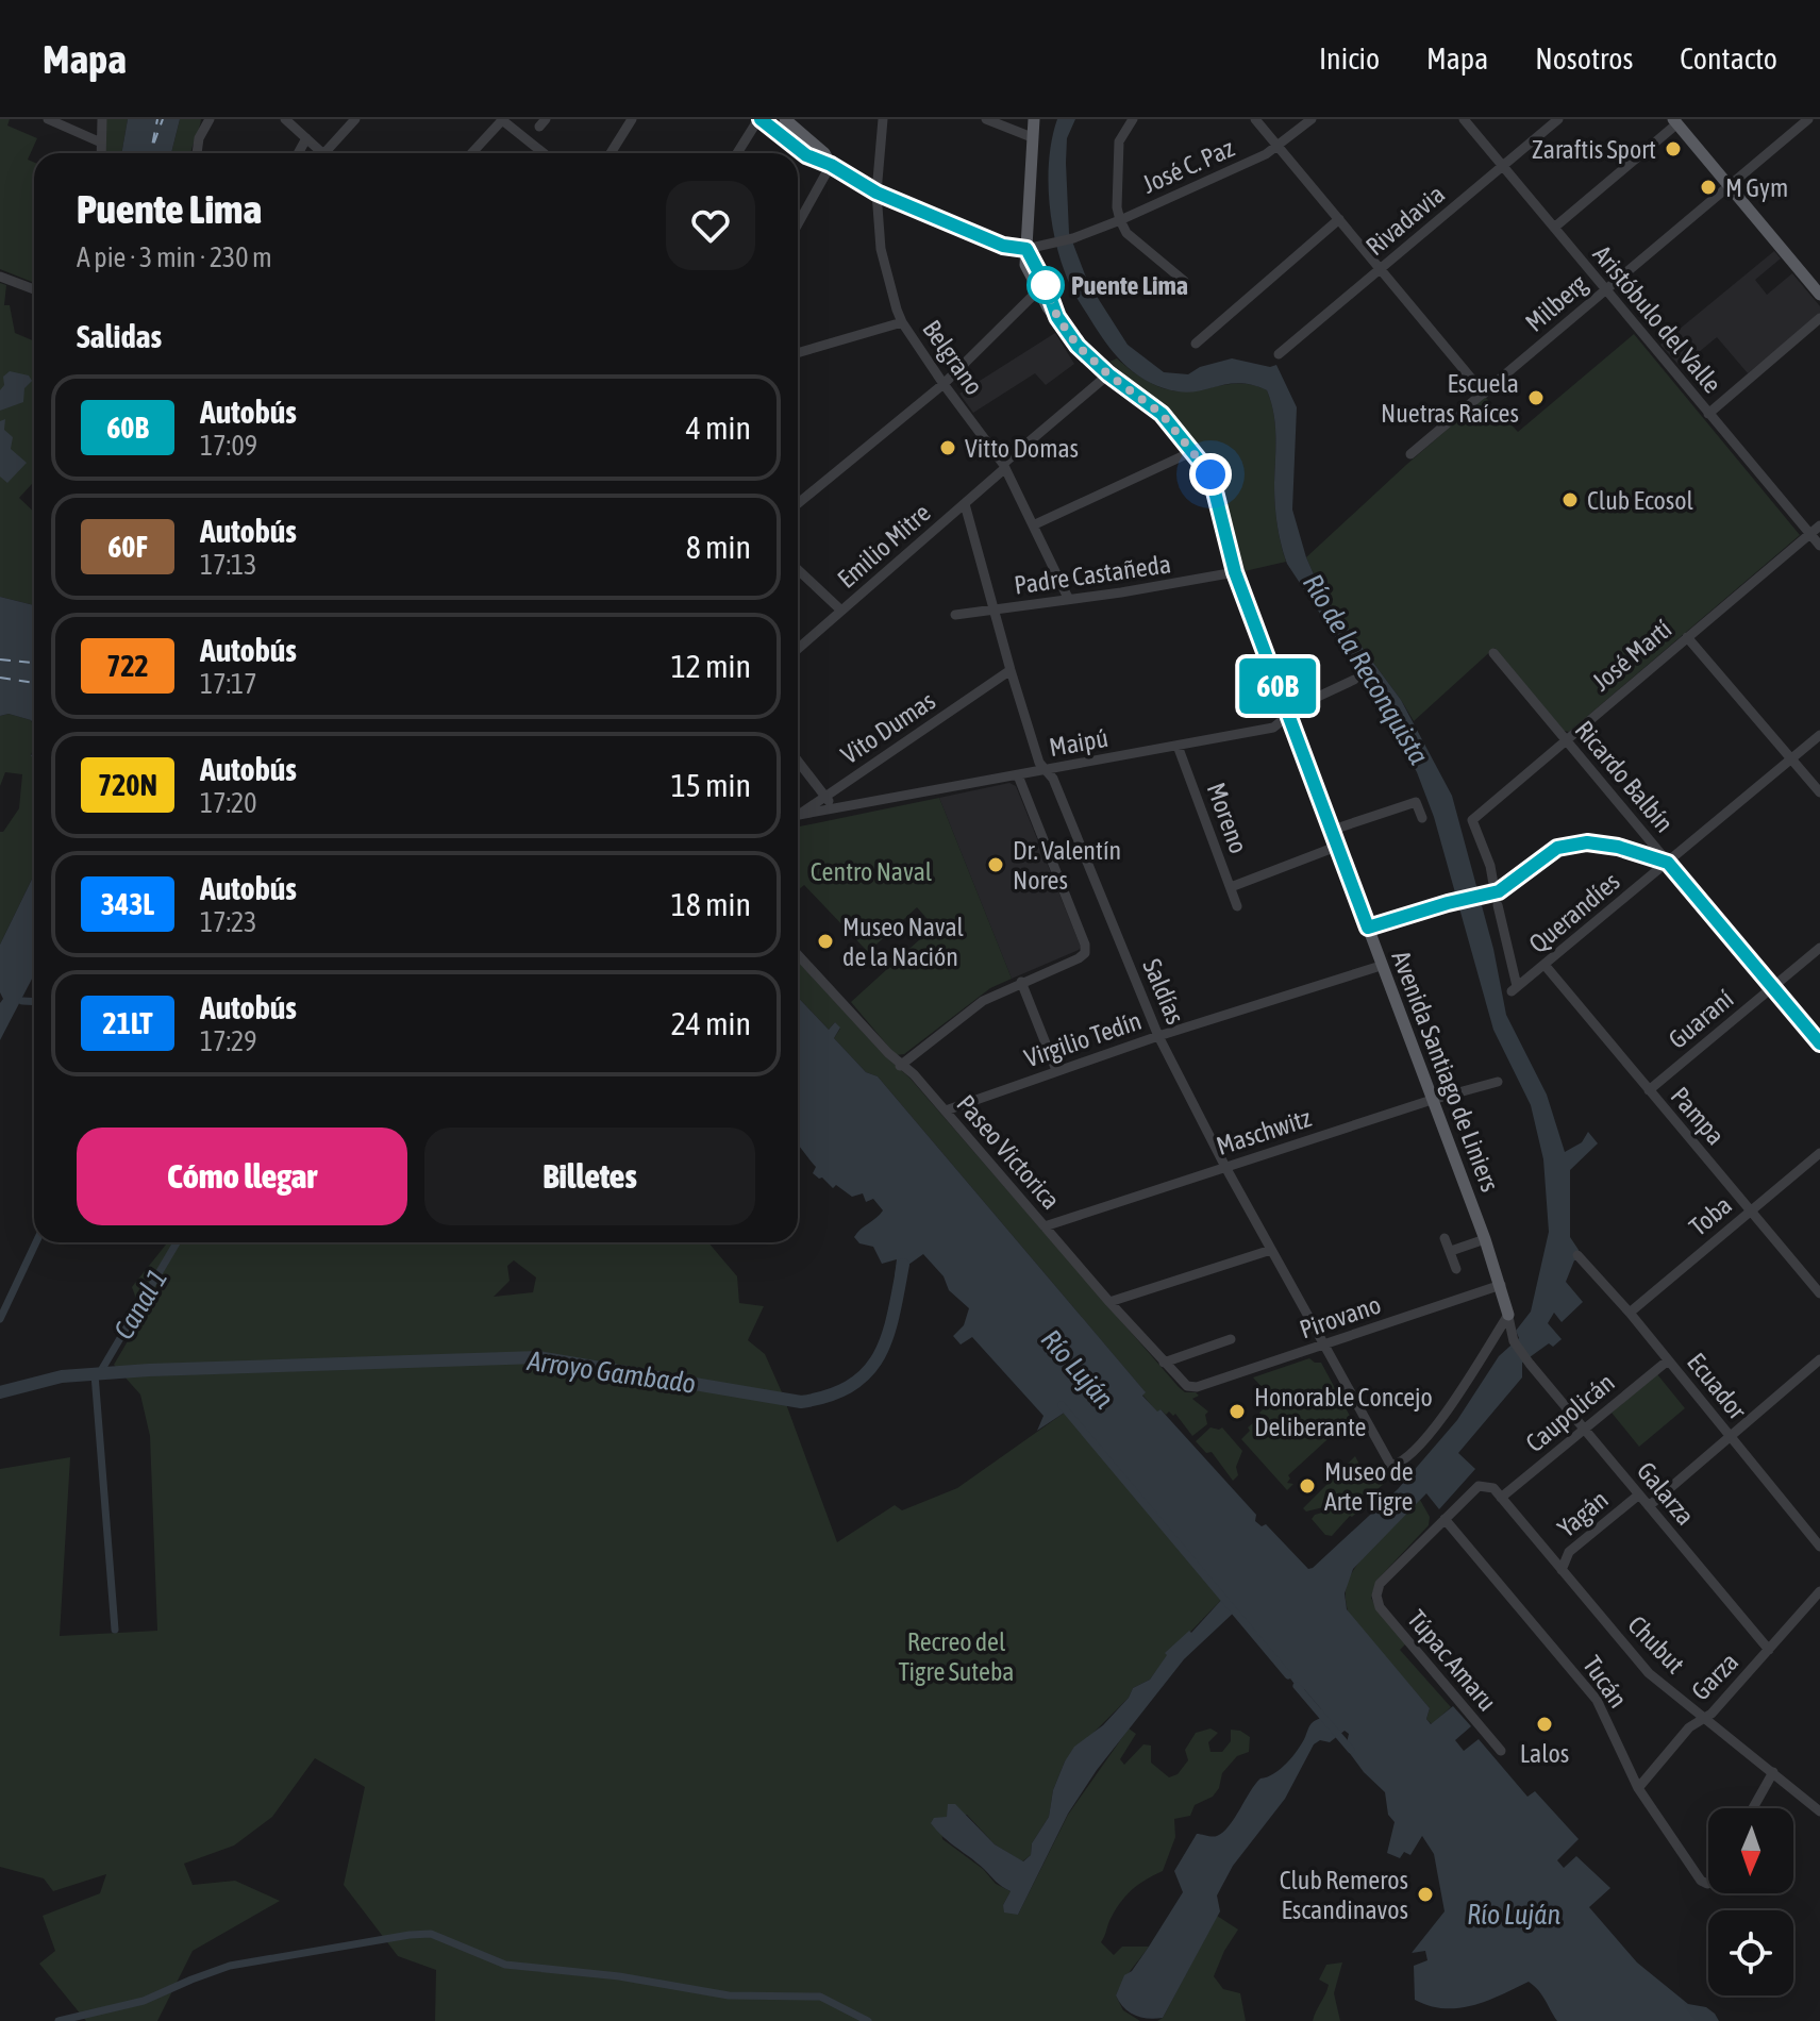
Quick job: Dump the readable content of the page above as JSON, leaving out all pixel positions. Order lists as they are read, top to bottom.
{
  "streets": {
    "main road": ["Avenida Santiago de Liniers"],
    "street": [
      "José C. Paz",
      "Rivadavia",
      "Milberg",
      "Aristóbulo del Valle",
      "Belgrano",
      "Emilio Mitre",
      "Padre Castañeda",
      "José Martí",
      "Vito Dumas",
      "Maipú",
      "Ricardo Balbín",
      "Moreno",
      "Querandíes",
      "Saldías",
      "Guaraní",
      "Virgilio Tedín",
      "Pampa",
      "Maschwitz",
      "Paseo Victorica",
      "Toba",
      "Pirovano",
      "Ecuador",
      "Caupolicán",
      "Galarza",
      "Yagán",
      "Chubut",
      "Túpac Amaru",
      "Garza",
      "Tucán"
    ]
  },
  "crossings": [
    ["José C. Paz", "Avenida Santiago de Liniers"],
    ["Rivadavia", "Aristóbulo del Valle"],
    ["Milberg", "Aristóbulo del Valle"],
    ["Aristóbulo del Valle", "José Martí"],
    ["Belgrano", "Emilio Mitre"],
    ["Belgrano", "Padre Castañeda"],
    ["Emilio Mitre", "Saldías"],
    ["Emilio Mitre", "Avenida Santiago de Liniers"],
    ["Padre Castañeda", "Saldías"],
    ["Padre Castañeda", "Avenida Santiago de Liniers"],
    ["José Martí", "Ricardo Balbín"],
    ["Vito Dumas", "Saldías"],
    ["Maipú", "Moreno"],
    ["Maipú", "Saldías"],
    ["Maipú", "Avenida Santiago de Liniers"],
    ["Ricardo Balbín", "Querandíes"],
    ["Ricardo Balbín", "Guaraní"],
    ["Querandíes", "Pampa"],
    ["Saldías", "Virgilio Tedín"],
    ["Saldías", "Maschwitz"],
    ["Saldías", "Pirovano"],
    ["Guaraní", "Pampa"],
    ["Virgilio Tedín", "Avenida Santiago de Liniers"],
    ["Virgilio Tedín", "Paseo Victorica"],
    ["Avenida Santiago de Liniers", "Maschwitz"],
    ["Avenida Santiago de Liniers", "Pirovano"],
    ["Avenida Santiago de Liniers", "Galarza"],
    ["Pampa", "Toba"],
    ["Maschwitz", "Paseo Victorica"],
    ["Paseo Victorica", "Pirovano"],
    ["Toba", "Ecuador"],
    ["Ecuador", "Caupolicán"],
    ["Ecuador", "Yagán"],
    ["Caupolicán", "Galarza"],
    ["Caupolicán", "Chubut"],
    ["Galarza", "Yagán"],
    ["Galarza", "Garza"],
    ["Yagán", "Chubut"],
    ["Chubut", "Túpac Amaru"],
    ["Chubut", "Garza"],
    ["Chubut", "Tucán"],
    ["Túpac Amaru", "Tucán"],
    ["Garza", "Tucán"]
  ],
  "water": [
    "Río de la Reconquista",
    "Canal 1",
    "Río Luján",
    "Arroyo Gambado"
  ],
  "parks": ["Centro Naval", "Recreo del Tigre Suteba"],
  "places": [
    "Zaraftis Sport",
    "M Gym",
    "Puente Lima",
    "Escuela Nuetras Raíces",
    "Vitto Domas",
    "Club Ecosol",
    "Dr. Valentín Nores",
    "Museo Naval de la Nación",
    "Honorable Concejo Deliberante",
    "Museo de Arte Tigre",
    "Lalos",
    "Club Remeros Escandinavos"
  ],
  "lines": ["bus line 60B"],
  "north": "bottom",
  "page": {
    "header": "Mapa",
    "nav": [
      "Inicio",
      "Mapa",
      "Nosotros",
      "Contacto"
    ],
    "on_map": "60B",
    "heading": [
      ["Puente Lima", "A pie · 3 min · 230 m"],
      "Salidas"
    ],
    "list": [
      {
        "mark": "60B",
        "name": "Autobús",
        "note": "17:09",
        "value": "4 min"
      },
      {
        "mark": "60F",
        "name": "Autobús",
        "note": "17:13",
        "value": "8 min"
      },
      {
        "mark": "722",
        "name": "Autobús",
        "note": "17:17",
        "value": "12 min"
      },
      {
        "mark": "720N",
        "name": "Autobús",
        "note": "17:20",
        "value": "15 min"
      },
      {
        "mark": "343L",
        "name": "Autobús",
        "note": "17:23",
        "value": "18 min"
      },
      {
        "mark": "21LT",
        "name": "Autobús",
        "note": "17:29",
        "value": "24 min"
      }
    ],
    "buttons": ["Cómo llegar", "Billetes"]
  }
}
